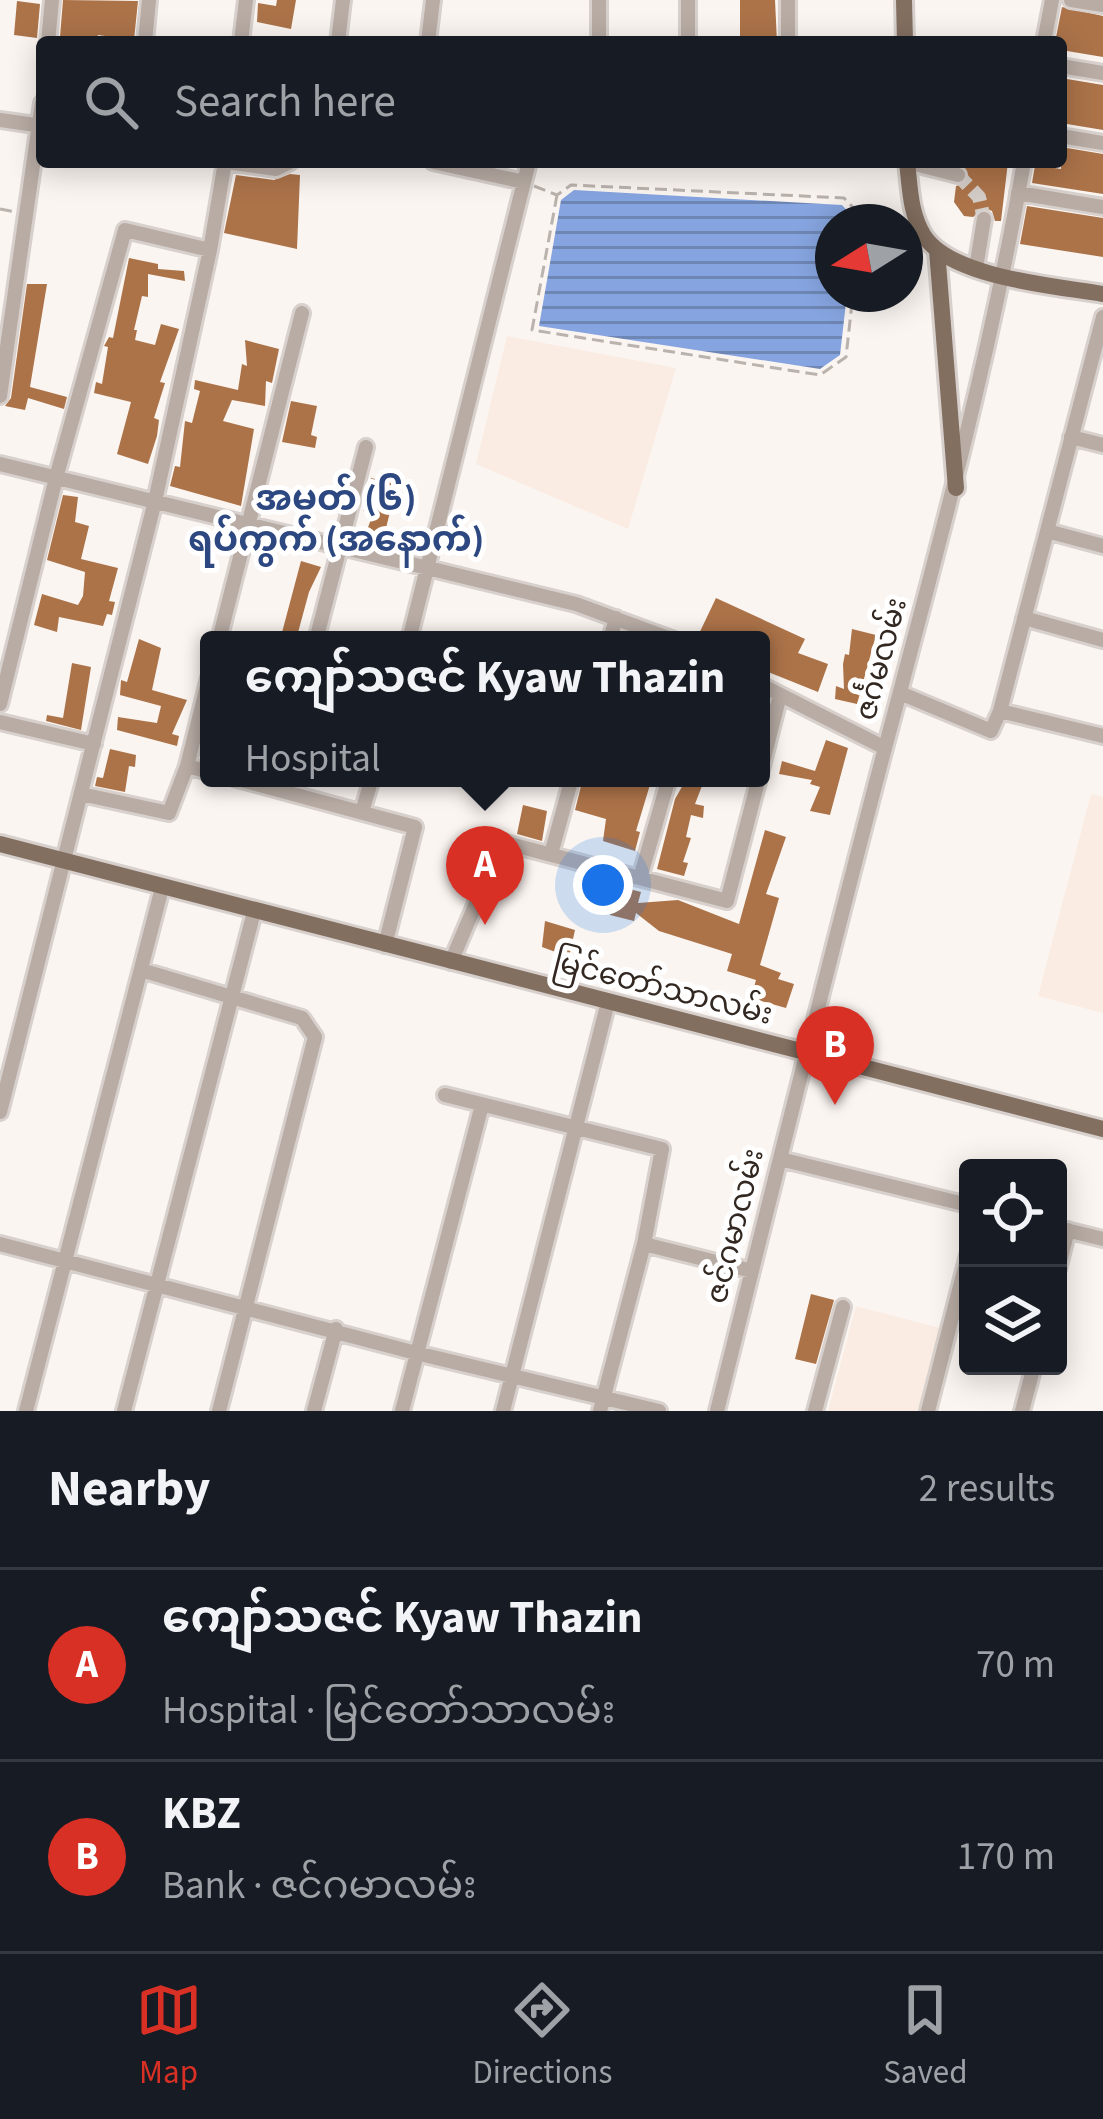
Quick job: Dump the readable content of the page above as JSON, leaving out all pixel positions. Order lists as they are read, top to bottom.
{
  "streets": {
    "main road": ["မြင်တော်သာလမ်း"],
    "street": ["ဇင်္ဂမလမ်း", "ဇင်ဂမာလမ်း"]
  },
  "crossings": [
    ["ဇင်္ဂမလမ်း", "မြင်တော်သာလမ်း"],
    ["ဇင်္ဂမလမ်း", "ဇင်ဂမာလမ်း"],
    ["မြင်တော်သာလမ်း", "ဇင်ဂမာလမ်း"]
  ],
  "districts": ["အမှတ် (၆) ရပ်ကွက် (အနောက်)"],
  "north": "left",
  "page": {
    "search": "Search here",
    "popup": ["ကျော်သဇင် Kyaw Thazin", "Hospital"],
    "pins": ["A", "B"],
    "heading": ["Nearby", "2 results"],
    "list": [
      {
        "mark": "A",
        "name": "ကျော်သဇင် Kyaw Thazin",
        "note": "Hospital · မြင်တော်သာလမ်း",
        "value": "70 m"
      },
      {
        "mark": "B",
        "name": "KBZ",
        "note": "Bank · ဇင်ဂမာလမ်း",
        "value": "170 m"
      }
    ],
    "nav": ["Map", "Directions", "Saved"]
  }
}
